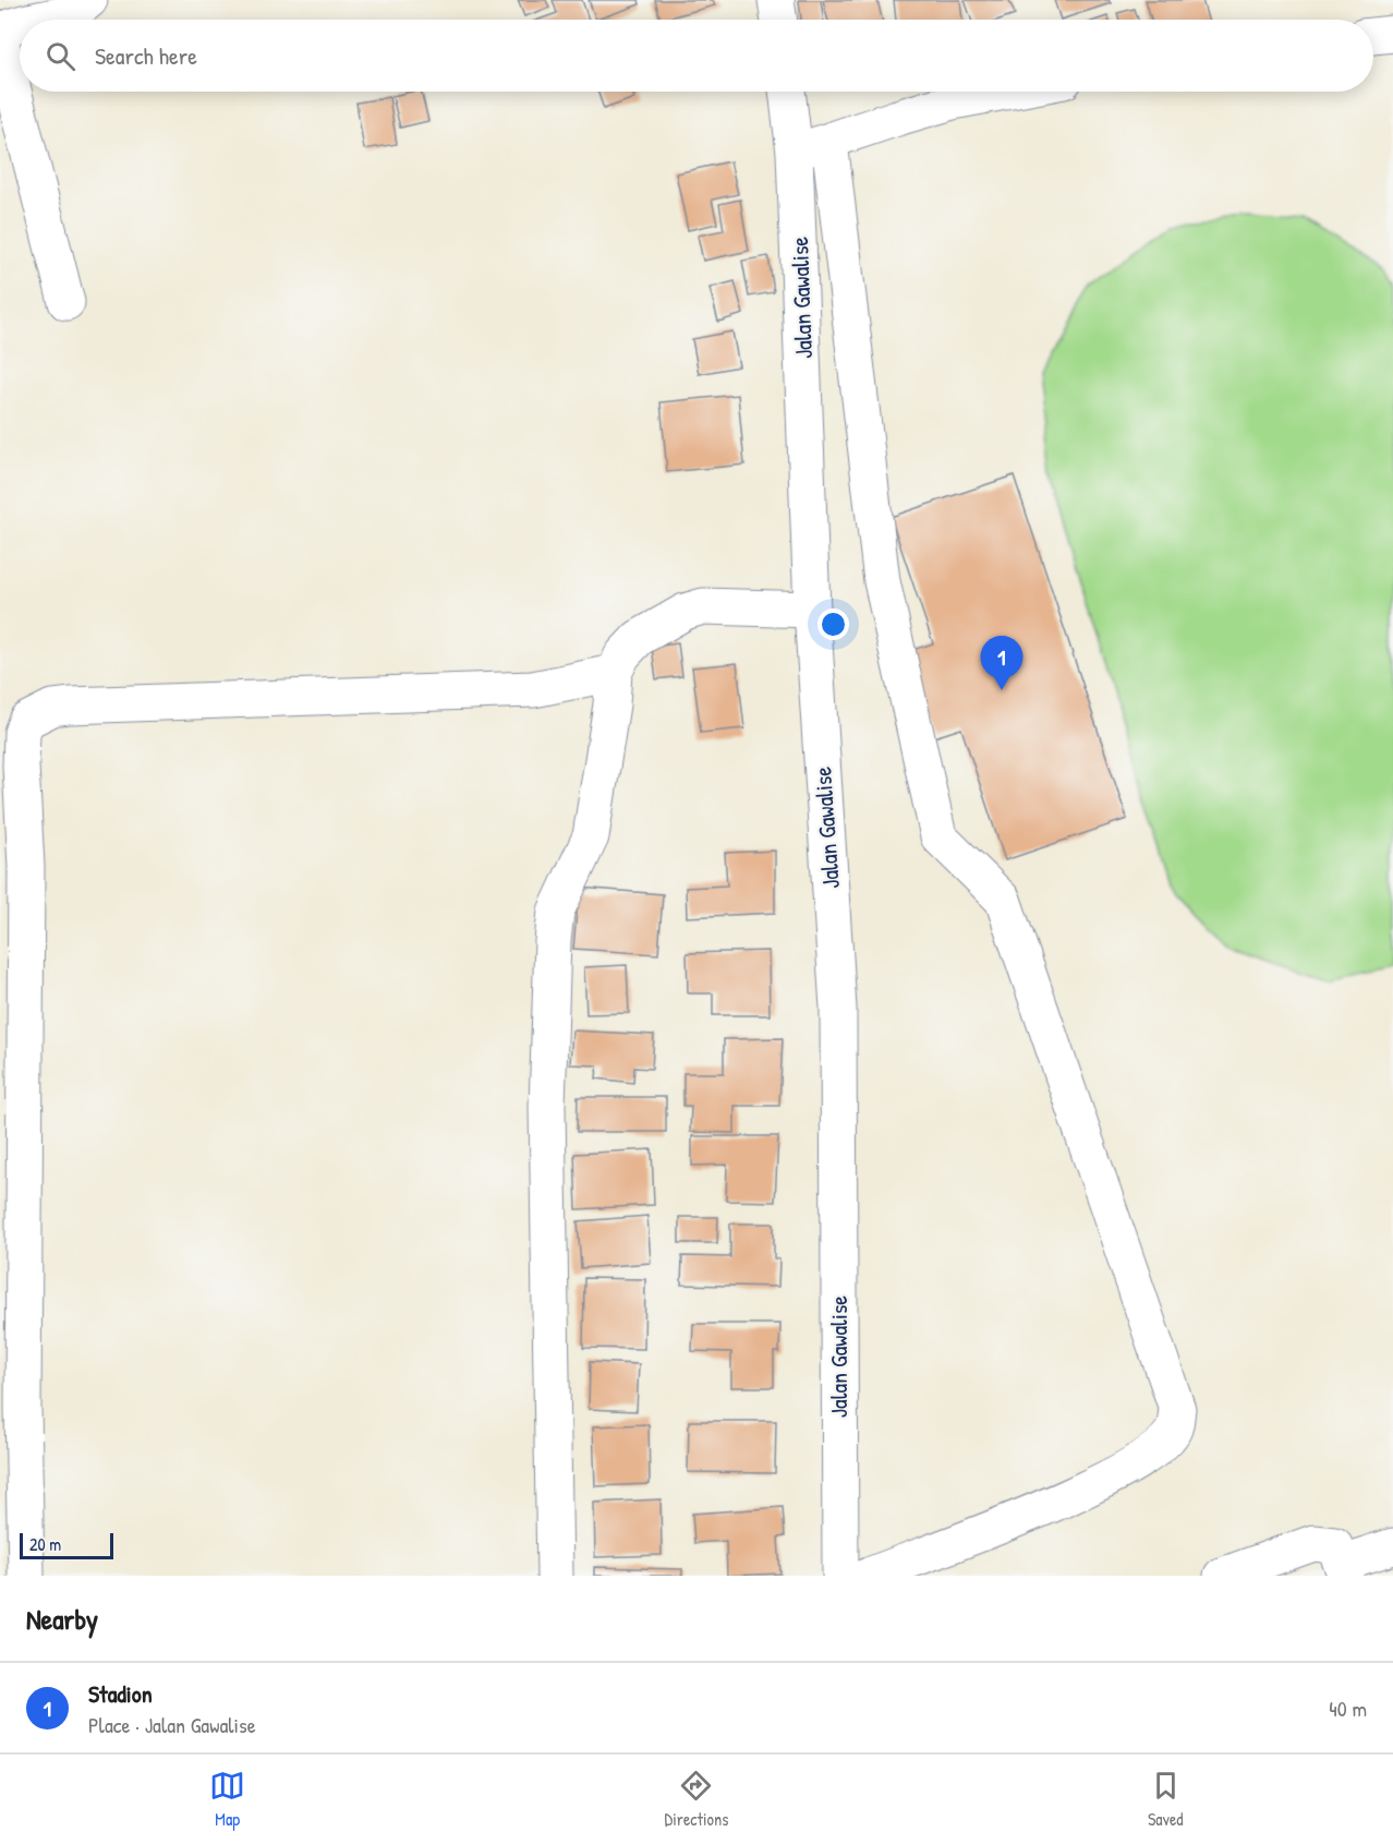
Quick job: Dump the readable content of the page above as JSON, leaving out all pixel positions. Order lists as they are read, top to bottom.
{
  "streets": {
    "street": ["Jalan Gawalise"]
  },
  "scale_bar": "20 m",
  "page": {
    "search": "Search here",
    "pins": "1",
    "scale": "20 m",
    "heading": "Nearby",
    "list": [
      {
        "mark": "1",
        "name": "Stadion",
        "note": "Place · Jalan Gawalise",
        "value": "40 m"
      }
    ],
    "nav": ["Map", "Directions", "Saved"]
  }
}
